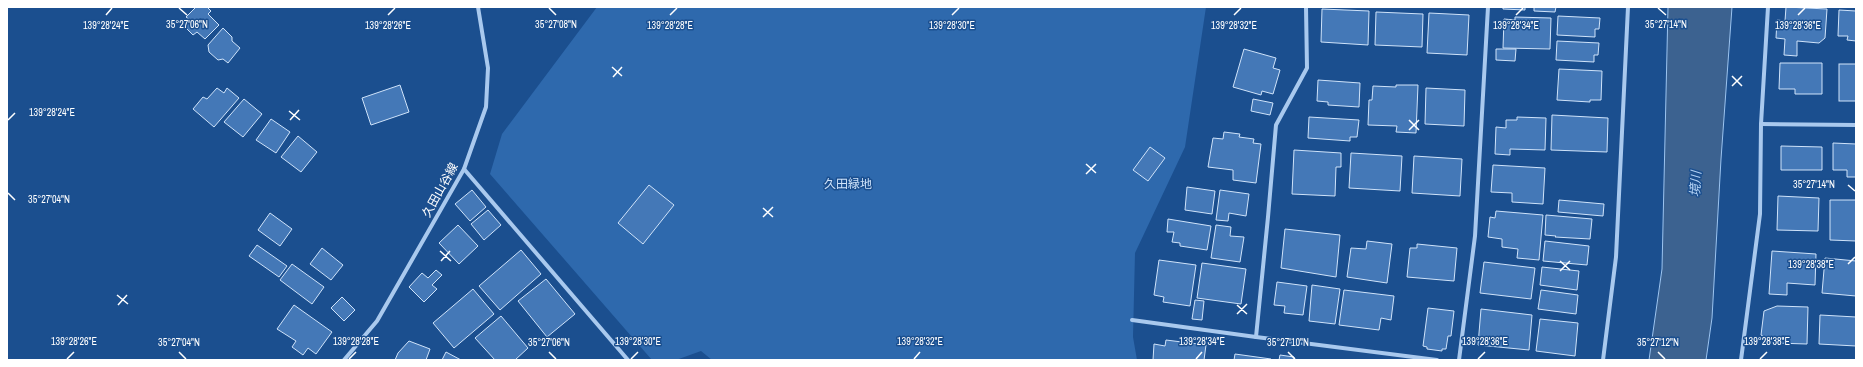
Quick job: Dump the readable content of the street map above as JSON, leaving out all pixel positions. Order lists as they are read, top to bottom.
{
  "streets": {
    "street": ["久田山谷線"]
  },
  "water": ["境川"],
  "parks": ["久田緑地"],
  "coordinates": [
    "35°27'14\"N",
    "35°27'06\"N",
    "35°27'08\"N",
    "139°28'24\"E",
    "139°28'28\"E",
    "139°28'32\"E",
    "139°28'34\"E",
    "139°28'26\"E",
    "139°28'30\"E",
    "139°28'36\"E",
    "35°27'04\"N",
    "139°28'38\"E",
    "35°27'10\"N",
    "35°27'12\"N"
  ]
}
